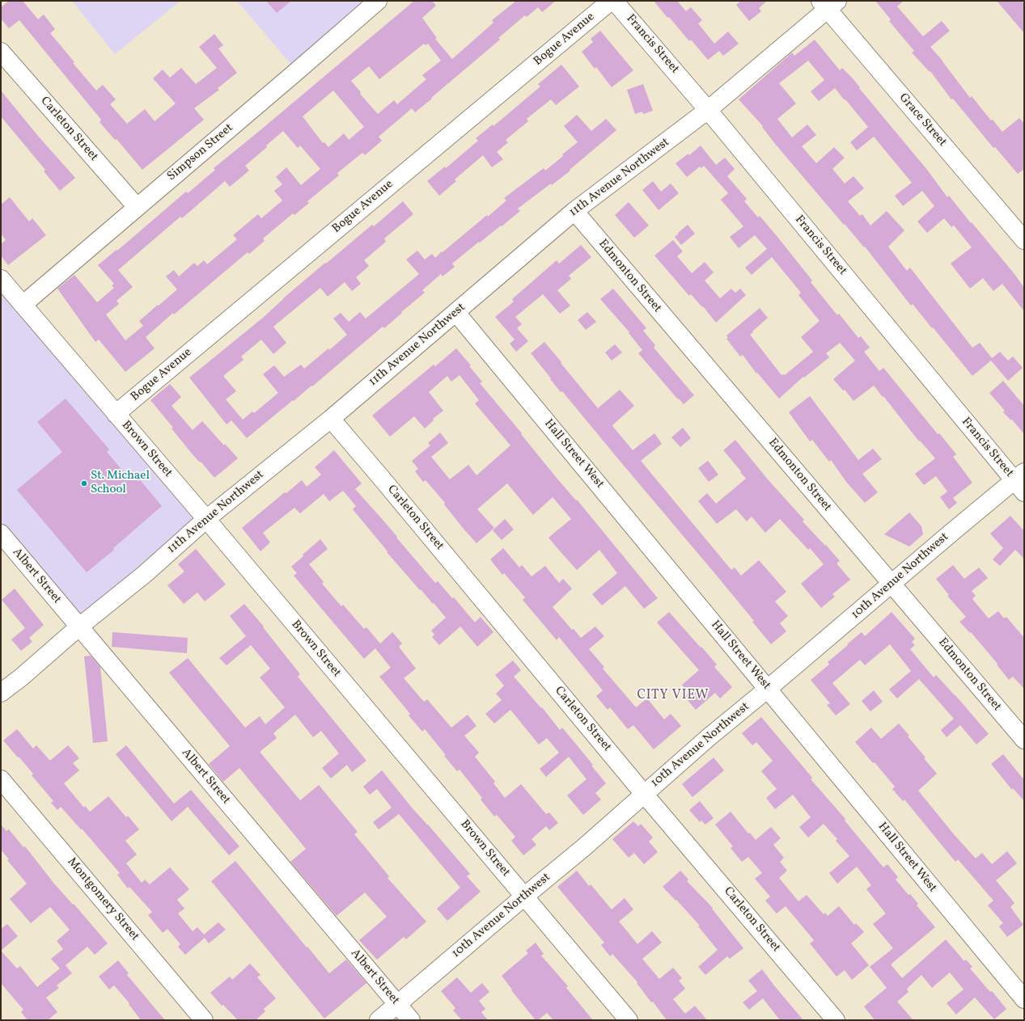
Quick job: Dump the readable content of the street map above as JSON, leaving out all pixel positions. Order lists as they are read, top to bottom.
{
  "streets": {
    "street": [
      "Bogue Avenue",
      "Francis Street",
      "Grace Street",
      "Carleton Street",
      "Simpson Street",
      "11th Avenue Northwest",
      "Edmonton Street",
      "Brown Street",
      "Hall Street West",
      "Albert Street",
      "10th Avenue Northwest",
      "Montgomery Street"
    ]
  },
  "crossings": [
    ["Bogue Avenue", "Brown Street"],
    ["Francis Street", "11th Avenue Northwest"],
    ["Francis Street", "10th Avenue Northwest"],
    ["Grace Street", "11th Avenue Northwest"],
    ["Carleton Street", "Simpson Street"],
    ["Carleton Street", "11th Avenue Northwest"],
    ["Carleton Street", "10th Avenue Northwest"],
    ["Simpson Street", "Brown Street"],
    ["11th Avenue Northwest", "Edmonton Street"],
    ["11th Avenue Northwest", "Brown Street"],
    ["11th Avenue Northwest", "Hall Street West"],
    ["11th Avenue Northwest", "Albert Street"],
    ["Edmonton Street", "10th Avenue Northwest"],
    ["Brown Street", "10th Avenue Northwest"],
    ["Hall Street West", "10th Avenue Northwest"],
    ["Albert Street", "10th Avenue Northwest"]
  ],
  "districts": ["CITY VIEW"],
  "places": ["St. Michael School"]
}
